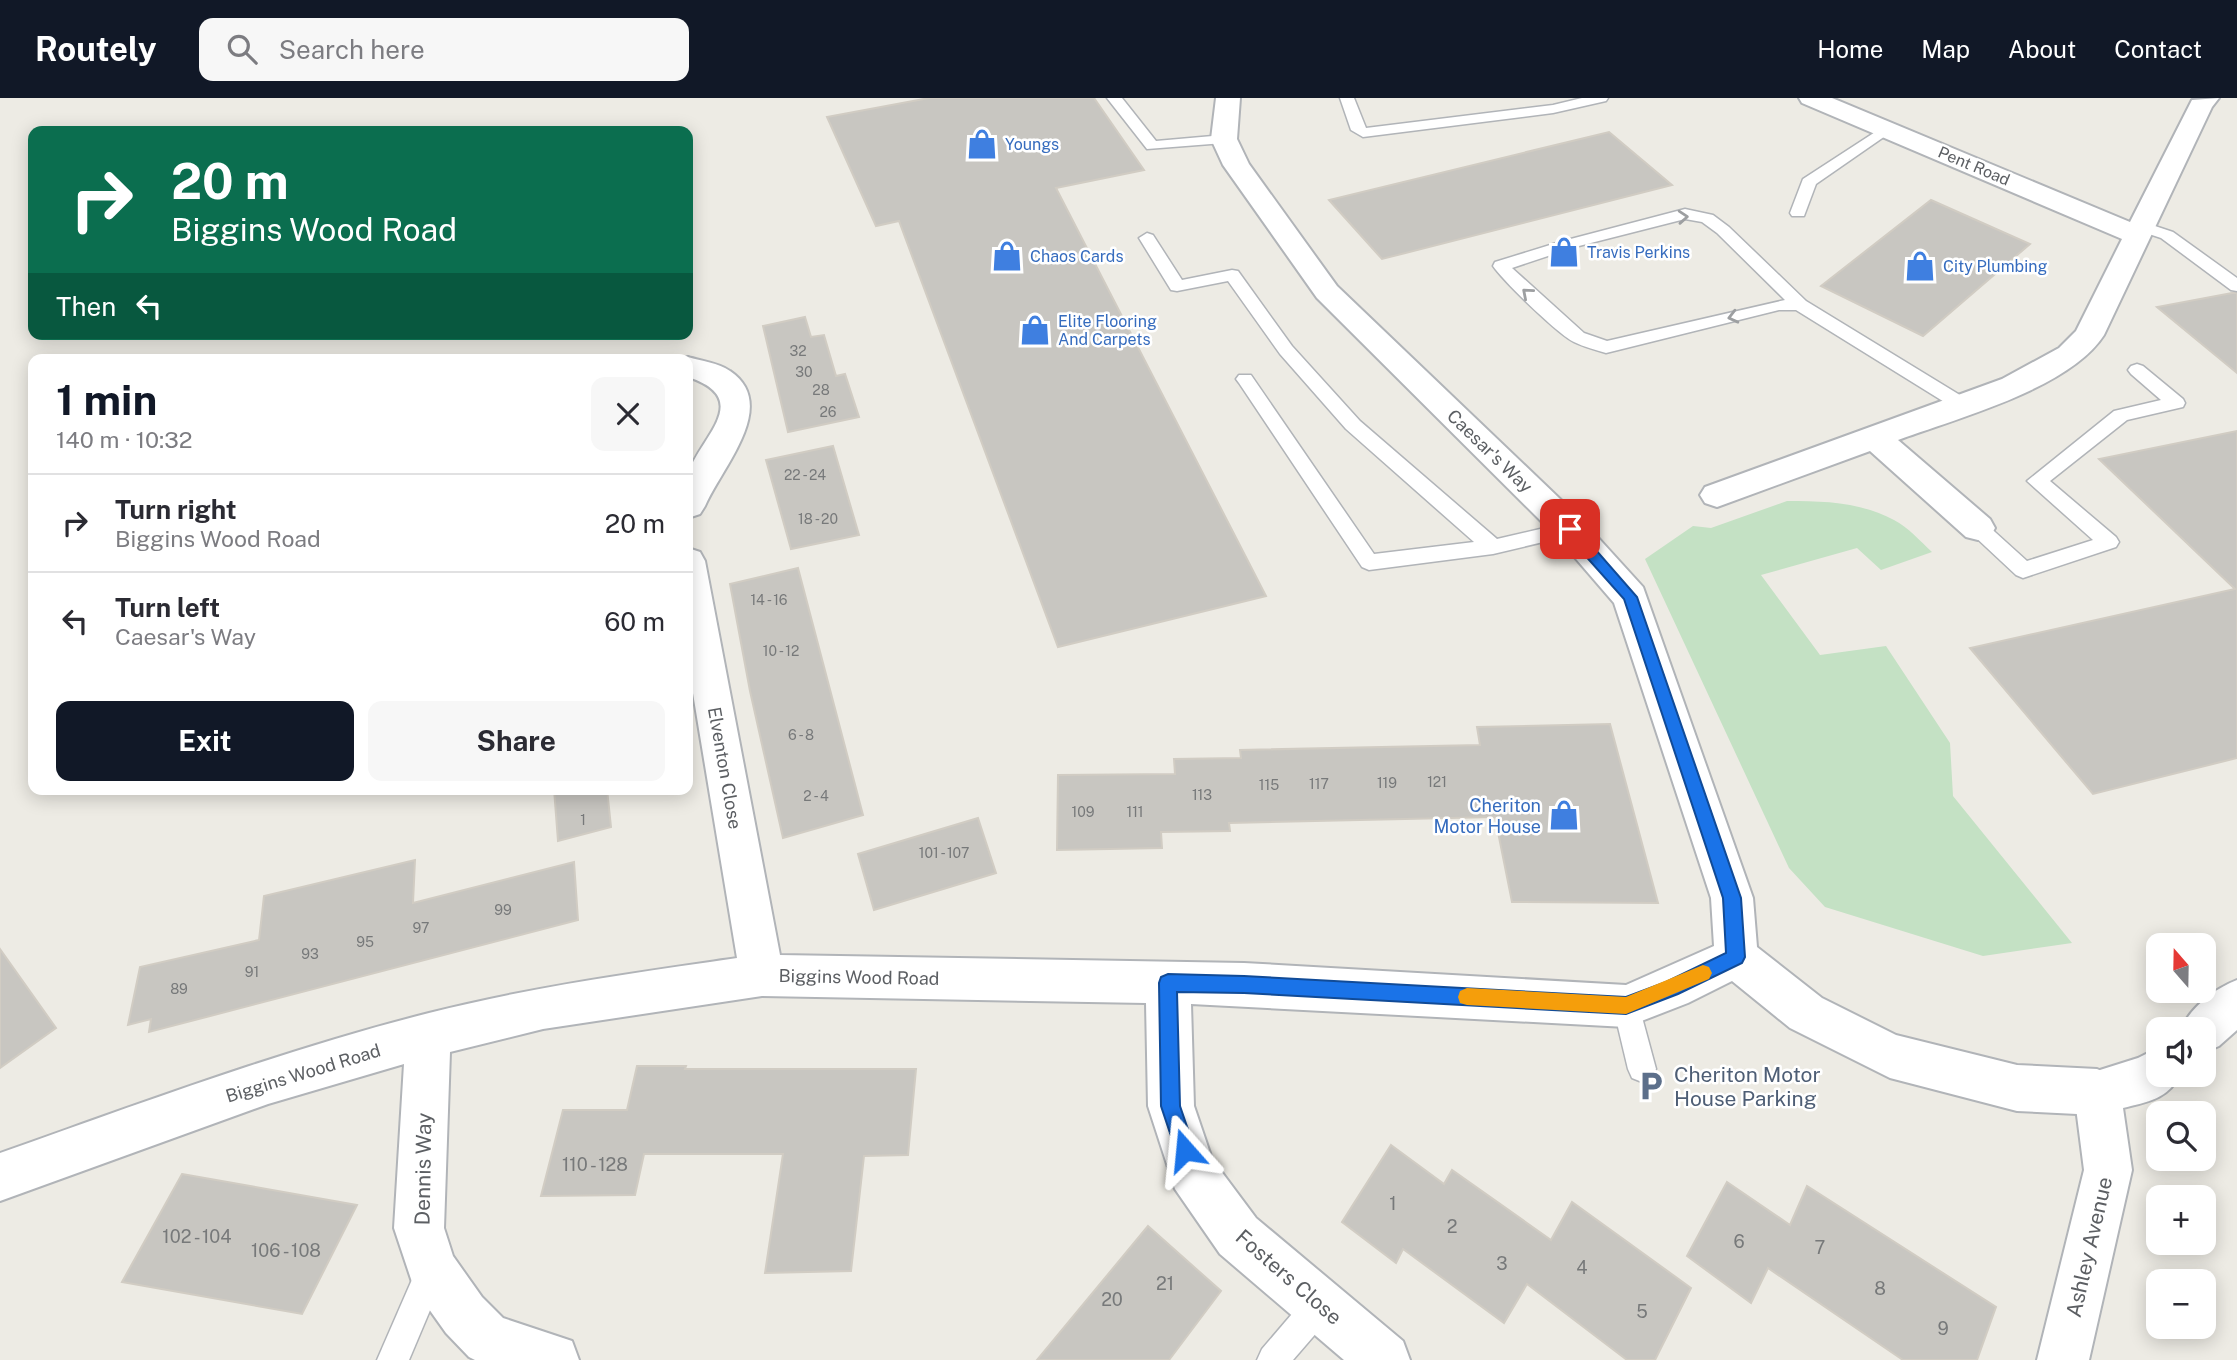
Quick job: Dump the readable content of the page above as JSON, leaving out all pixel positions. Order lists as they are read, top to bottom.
{
  "streets": {
    "street": [
      "Pent Road",
      "Caesar's Way",
      "Elventon Close",
      "Biggins Wood Road",
      "Dennis Way",
      "Ashley Avenue",
      "Fosters Close"
    ]
  },
  "crossings": [
    ["Caesar's Way", "Biggins Wood Road"],
    ["Elventon Close", "Biggins Wood Road"],
    ["Biggins Wood Road", "Dennis Way"],
    ["Biggins Wood Road", "Fosters Close"]
  ],
  "places": {
    "shop": [
      "Youngs",
      "Travis Perkins",
      "Chaos Cards",
      "City Plumbing",
      "Elite Flooring And Carpets",
      "Cheriton Motor House"
    ],
    "parking": ["Cheriton Motor House Parking"]
  },
  "house_numbers": [
    "32",
    "30",
    "28",
    "26",
    "22 - 24",
    "18 - 20",
    "14 - 16",
    "10 - 12",
    "6 - 8",
    "121",
    "119",
    "117",
    "115",
    "113",
    "2 - 4",
    "109",
    "111",
    "1",
    "101 - 107",
    "99",
    "97",
    "95",
    "93",
    "91",
    "89",
    "110 - 128",
    "1",
    "2",
    "102 - 104",
    "6",
    "7",
    "106 - 108",
    "3",
    "4",
    "21",
    "8",
    "20",
    "5",
    "9"
  ],
  "north": "top",
  "page": {
    "header": "Routely",
    "search": "Search here",
    "nav": [
      "Home",
      "Map",
      "About",
      "Contact"
    ],
    "turn": ["20 m", "Biggins Wood Road"],
    "then": "Then",
    "heading": ["1 min", "140 m · 10:32"],
    "list": [
      {
        "name": "Turn right",
        "note": "Biggins Wood Road",
        "value": "20 m"
      },
      {
        "name": "Turn left",
        "note": "Caesar's Way",
        "value": "60 m"
      }
    ],
    "buttons": ["Exit", "Share"],
    "map_buttons": ["+", "−"]
  }
}
